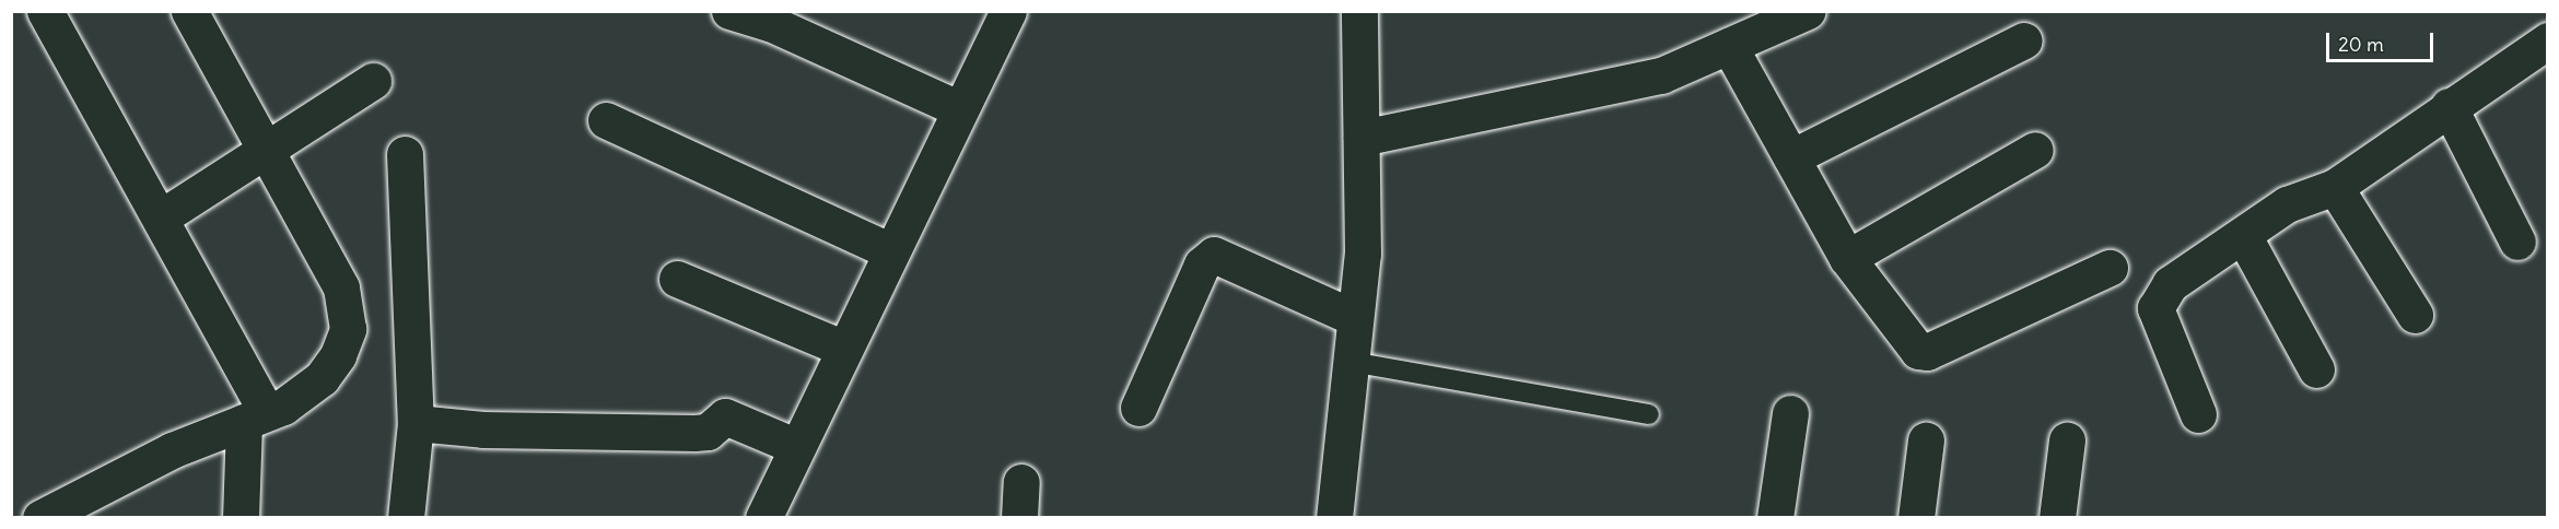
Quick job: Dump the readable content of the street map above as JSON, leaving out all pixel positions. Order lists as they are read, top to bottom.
{
  "scale_bar": "20 m"
}
